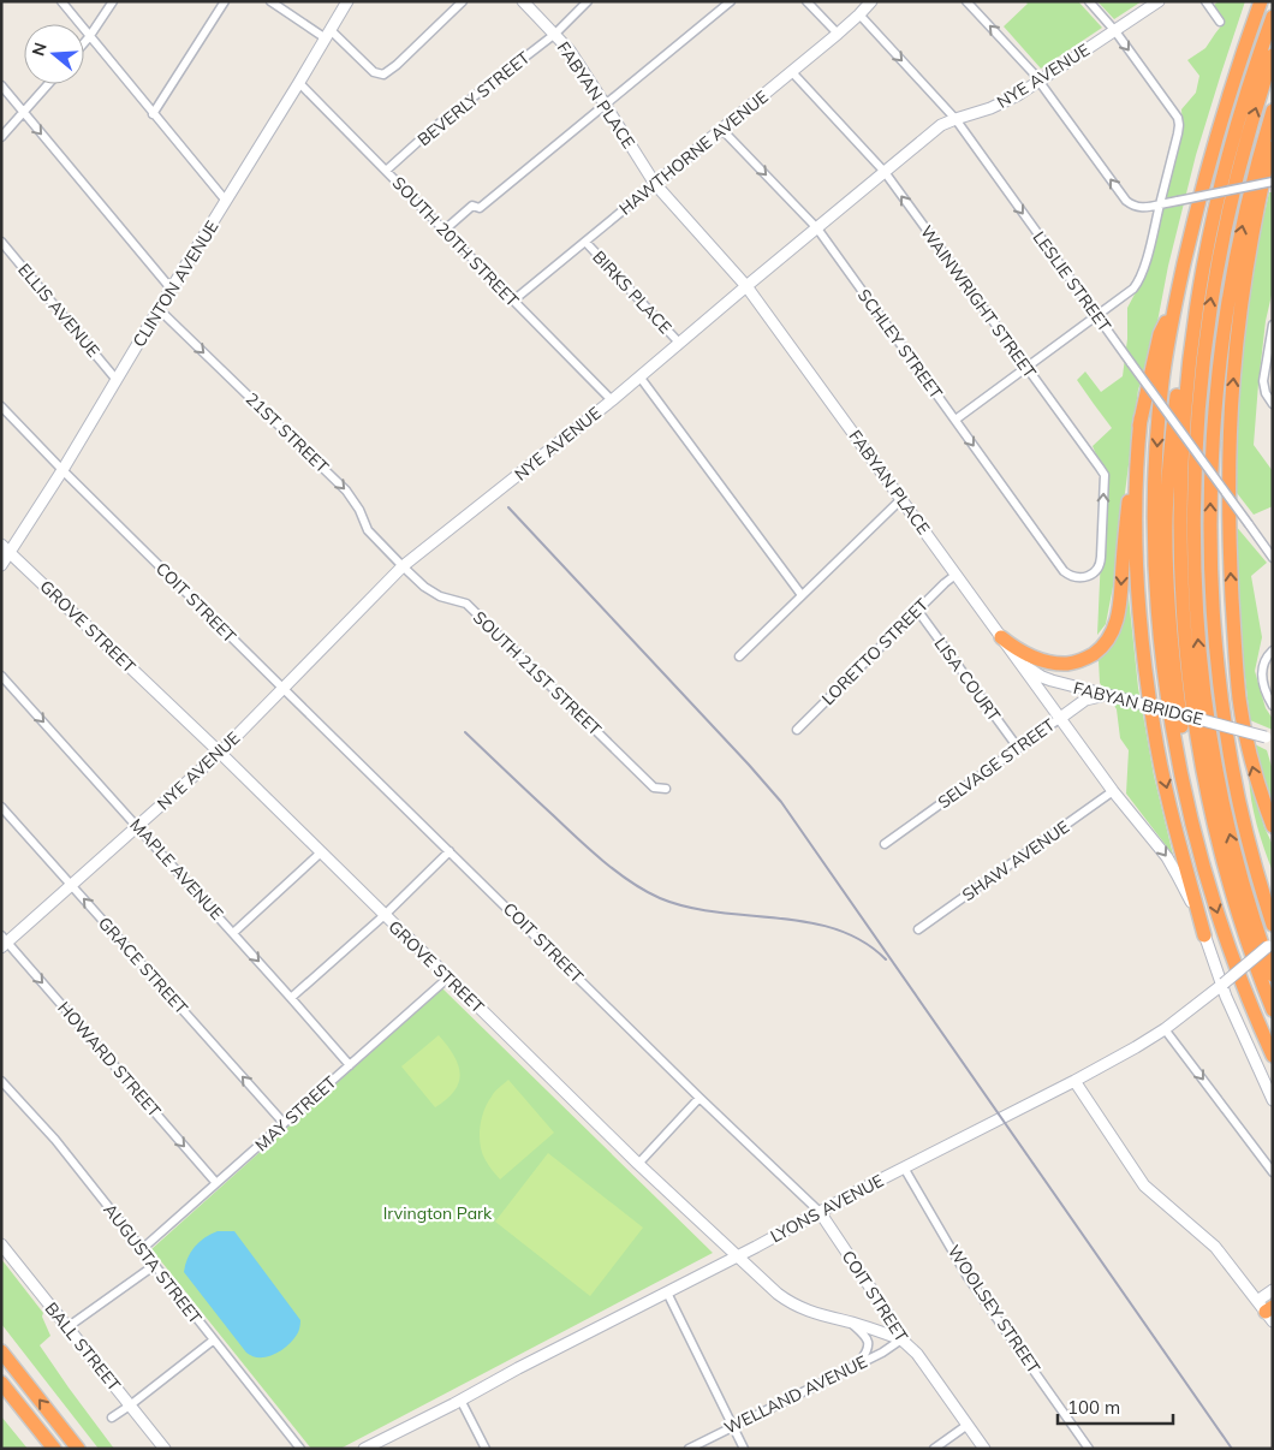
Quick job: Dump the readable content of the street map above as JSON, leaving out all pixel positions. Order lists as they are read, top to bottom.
{
  "streets": {
    "main road": [
      "NYE AVENUE",
      "FABYAN PLACE",
      "HAWTHORNE AVENUE",
      "CLINTON AVENUE",
      "COIT STREET",
      "GROVE STREET",
      "FABYAN BRIDGE",
      "SELVAGE STREET",
      "LYONS AVENUE",
      "BALL STREET"
    ],
    "street": [
      "BEVERLY STREET",
      "SOUTH 20TH STREET",
      "LESLIE STREET",
      "BIRKS PLACE",
      "WAINWRIGHT STREET",
      "ELLIS AVENUE",
      "SCHLEY STREET",
      "21ST STREET",
      "LORETTO STREET",
      "SOUTH 21ST STREET",
      "LISA COURT",
      "SHAW AVENUE",
      "MAPLE AVENUE",
      "GRACE STREET",
      "HOWARD STREET",
      "MAY STREET",
      "AUGUSTA STREET",
      "WOOLSEY STREET",
      "WELLAND AVENUE"
    ]
  },
  "crossings": [
    ["NYE AVENUE", "FABYAN PLACE"],
    ["NYE AVENUE", "SOUTH 20TH STREET"],
    ["NYE AVENUE", "LESLIE STREET"],
    ["NYE AVENUE", "BIRKS PLACE"],
    ["NYE AVENUE", "WAINWRIGHT STREET"],
    ["NYE AVENUE", "SCHLEY STREET"],
    ["NYE AVENUE", "21ST STREET"],
    ["NYE AVENUE", "COIT STREET"],
    ["NYE AVENUE", "GROVE STREET"],
    ["NYE AVENUE", "SOUTH 21ST STREET"],
    ["NYE AVENUE", "MAPLE AVENUE"],
    ["NYE AVENUE", "GRACE STREET"],
    ["NYE AVENUE", "HOWARD STREET"],
    ["FABYAN PLACE", "BEVERLY STREET"],
    ["FABYAN PLACE", "HAWTHORNE AVENUE"],
    ["FABYAN PLACE", "LORETTO STREET"],
    ["FABYAN PLACE", "FABYAN BRIDGE"],
    ["FABYAN PLACE", "SELVAGE STREET"],
    ["FABYAN PLACE", "SHAW AVENUE"],
    ["FABYAN PLACE", "LYONS AVENUE"],
    ["BEVERLY STREET", "SOUTH 20TH STREET"],
    ["HAWTHORNE AVENUE", "SOUTH 20TH STREET"],
    ["HAWTHORNE AVENUE", "LESLIE STREET"],
    ["HAWTHORNE AVENUE", "BIRKS PLACE"],
    ["HAWTHORNE AVENUE", "WAINWRIGHT STREET"],
    ["HAWTHORNE AVENUE", "SCHLEY STREET"],
    ["SOUTH 20TH STREET", "CLINTON AVENUE"],
    ["CLINTON AVENUE", "ELLIS AVENUE"],
    ["CLINTON AVENUE", "21ST STREET"],
    ["CLINTON AVENUE", "COIT STREET"],
    ["CLINTON AVENUE", "GROVE STREET"],
    ["WAINWRIGHT STREET", "SCHLEY STREET"],
    ["21ST STREET", "SOUTH 21ST STREET"],
    ["COIT STREET", "GROVE STREET"],
    ["COIT STREET", "LYONS AVENUE"],
    ["COIT STREET", "WELLAND AVENUE"],
    ["GROVE STREET", "MAY STREET"],
    ["GROVE STREET", "LYONS AVENUE"],
    ["GROVE STREET", "WELLAND AVENUE"],
    ["LORETTO STREET", "LISA COURT"],
    ["LISA COURT", "SELVAGE STREET"],
    ["FABYAN BRIDGE", "SELVAGE STREET"],
    ["MAPLE AVENUE", "MAY STREET"],
    ["GRACE STREET", "MAY STREET"],
    ["HOWARD STREET", "MAY STREET"],
    ["MAY STREET", "AUGUSTA STREET"],
    ["LYONS AVENUE", "WOOLSEY STREET"]
  ],
  "one_way": [
    "LESLIE STREET",
    "WAINWRIGHT STREET",
    "SCHLEY STREET",
    "21ST STREET",
    "MAPLE AVENUE",
    "GRACE STREET",
    "HOWARD STREET"
  ],
  "parks": ["Irvington Park"],
  "scale_bar": "100 m",
  "north": "left"
}
